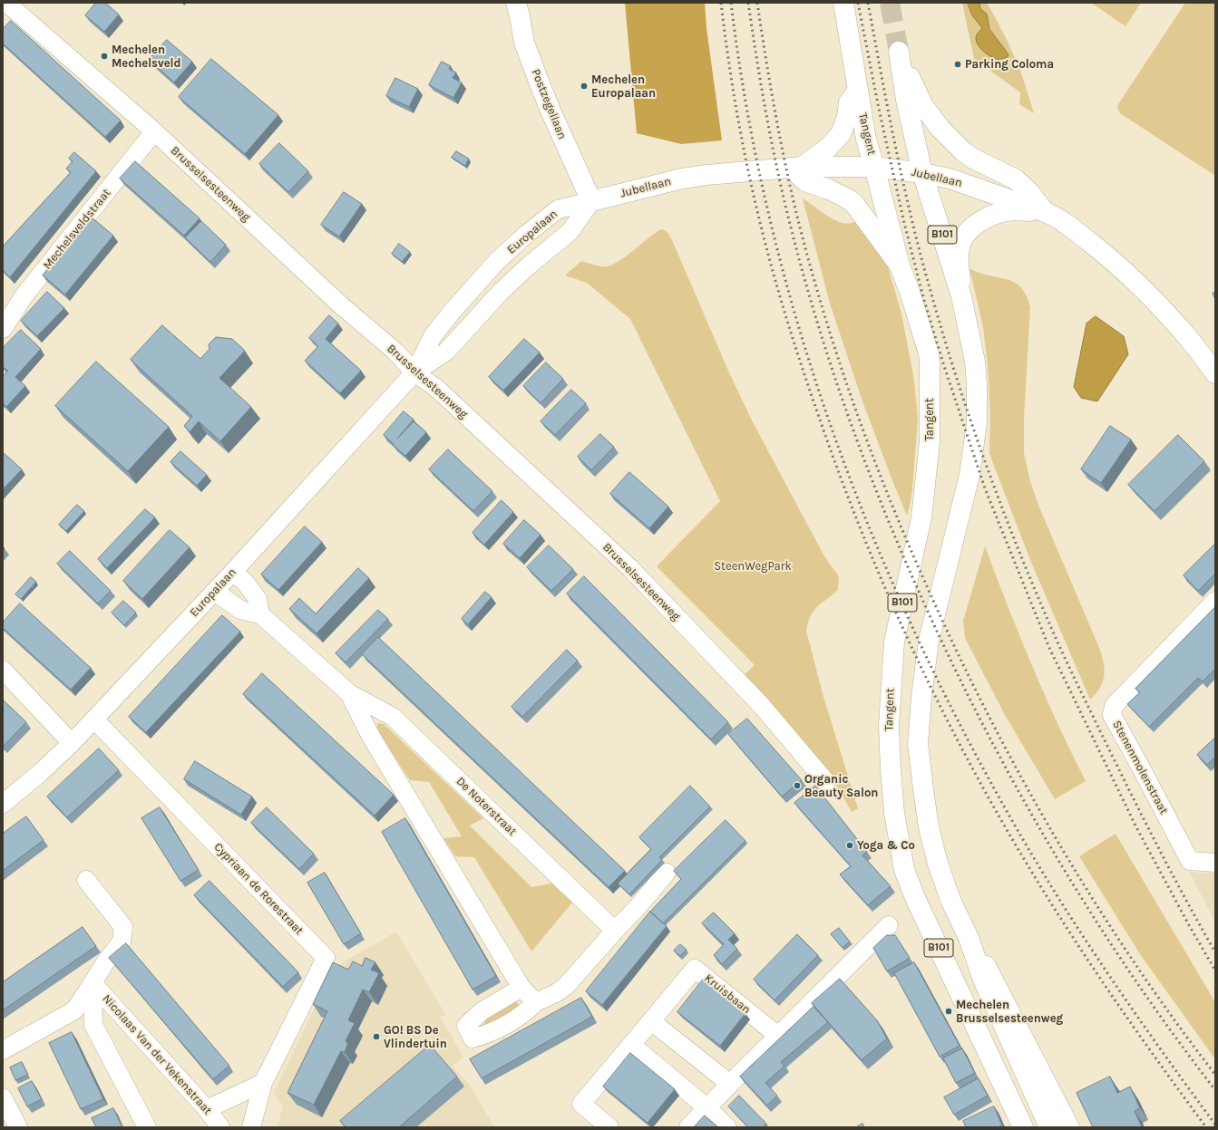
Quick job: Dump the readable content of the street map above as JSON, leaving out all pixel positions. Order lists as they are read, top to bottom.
{
  "streets": {
    "main road": [
      "Postzegellaan",
      "Tangent",
      "Jubellaan",
      "B101"
    ],
    "street": [
      "Brusselsesteenweg",
      "Mechelsveldstraat",
      "Europalaan",
      "Stenenmolenstraat",
      "De Noterstraat",
      "Cypriaan de Rorestraat",
      "Kruisbaan",
      "Nicolaas Van der Vekenstraat"
    ]
  },
  "crossings": [
    ["Postzegellaan", "Jubellaan"],
    ["Postzegellaan", "Europalaan"],
    ["Tangent", "Jubellaan"],
    ["Jubellaan", "Europalaan"],
    ["Jubellaan", "B101"],
    ["Brusselsesteenweg", "Mechelsveldstraat"],
    ["Brusselsesteenweg", "Europalaan"],
    ["Europalaan", "De Noterstraat"],
    ["Europalaan", "Cypriaan de Rorestraat"]
  ],
  "parks": ["SteenWegPark"],
  "places": [
    "Mechelen Mechelsveld",
    "Parking Coloma",
    "Mechelen Europalaan",
    "Organic Beauty Salon",
    "Yoga & Co",
    "Mechelen Brusselsesteenweg",
    "GO! BS De Vlindertuin"
  ]
}
